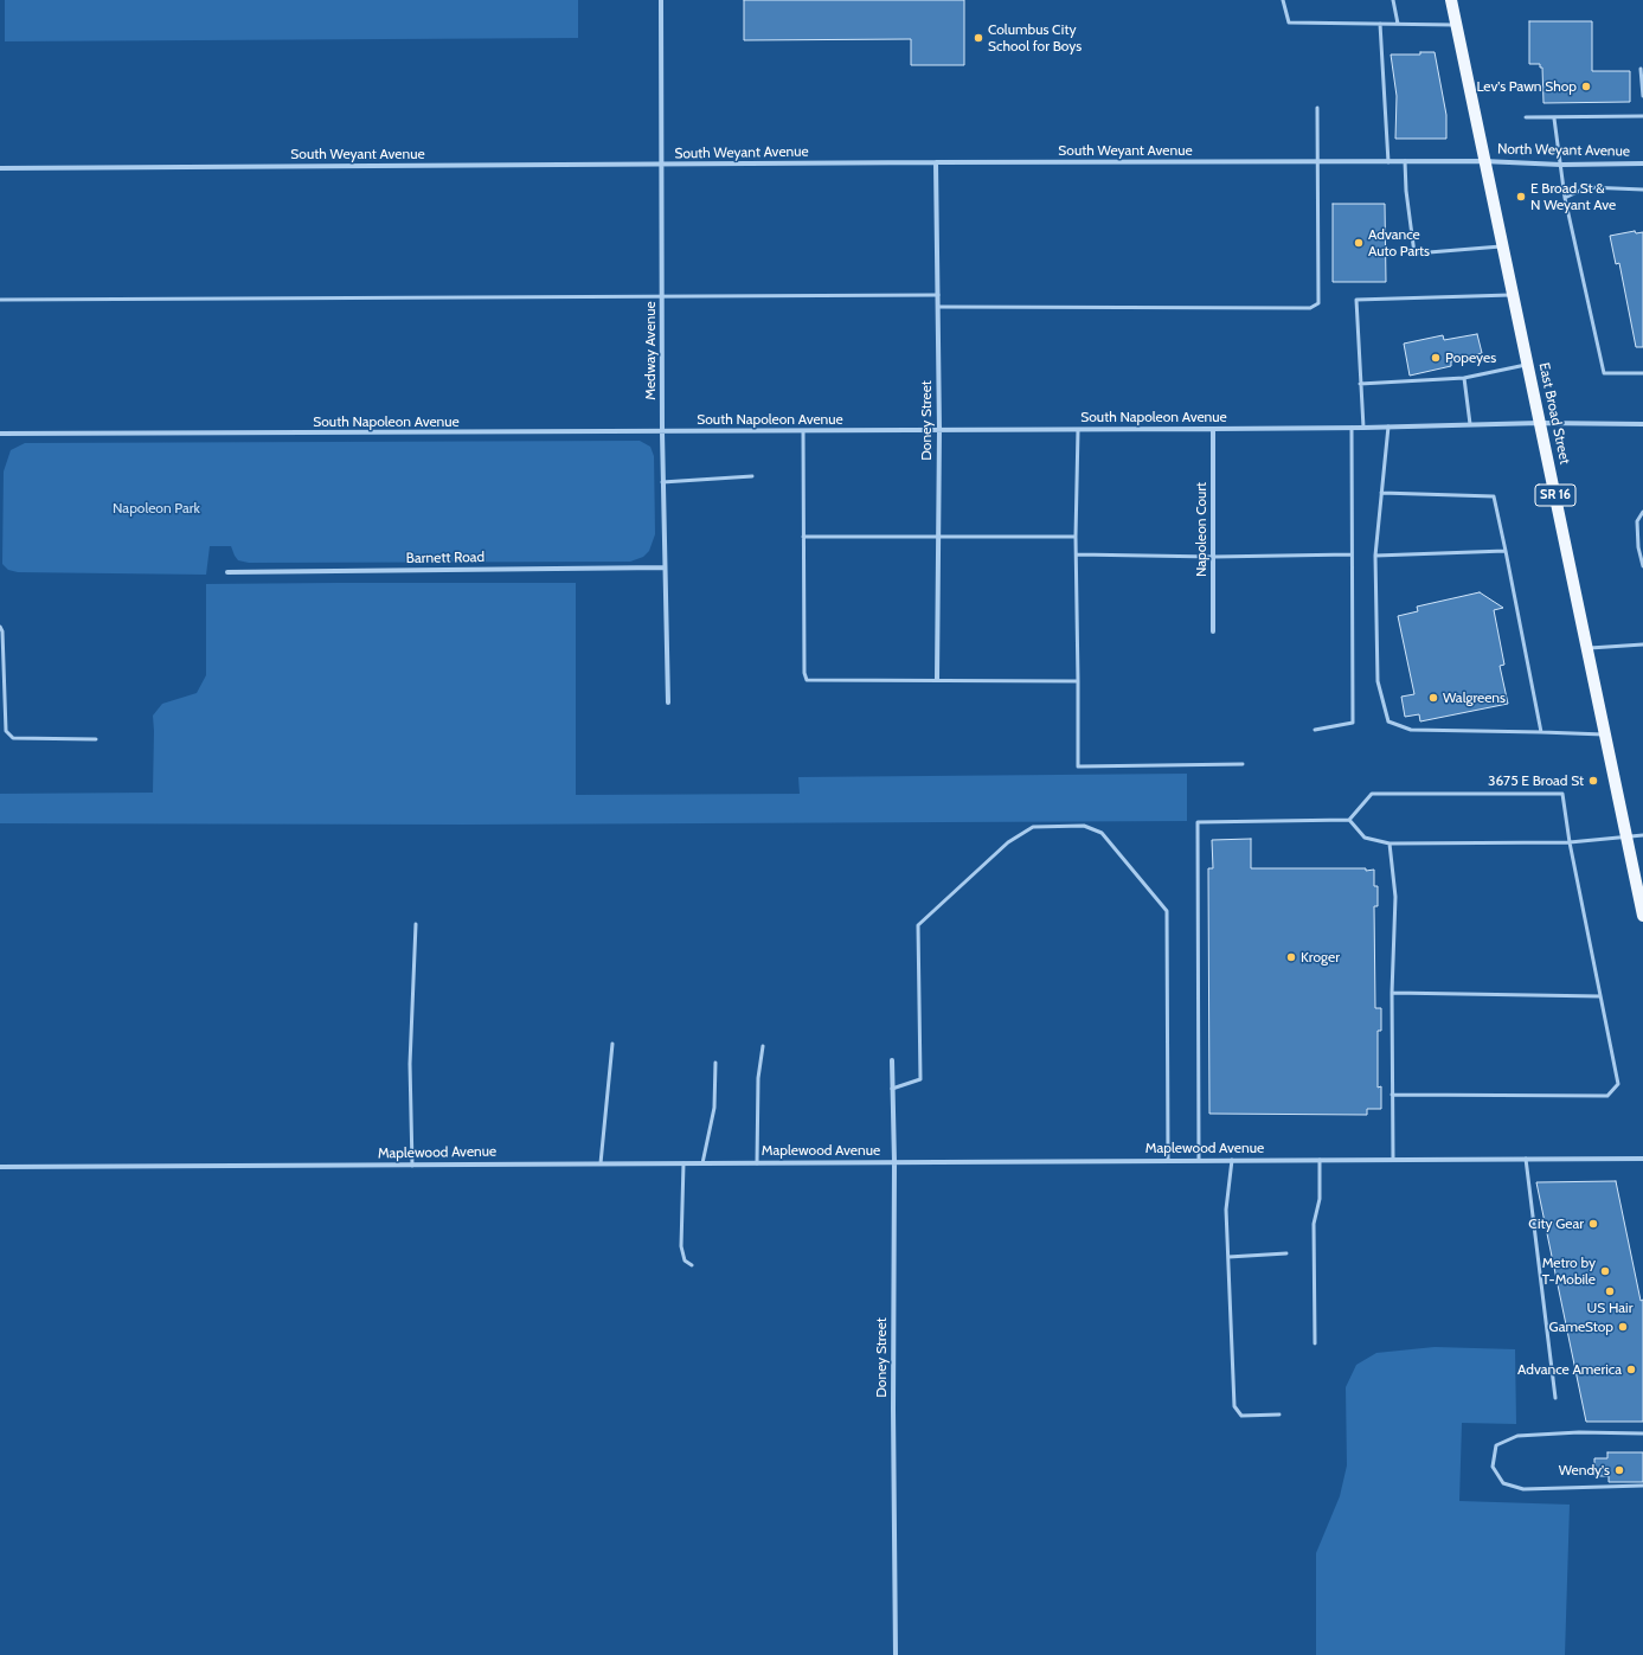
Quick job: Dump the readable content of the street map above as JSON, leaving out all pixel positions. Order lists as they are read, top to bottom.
{
  "streets": {
    "main road": ["East Broad Street", "SR 16"],
    "street": [
      "South Weyant Avenue",
      "North Weyant Avenue",
      "Medway Avenue",
      "South Napoleon Avenue",
      "Doney Street",
      "Napoleon Court",
      "Barnett Road",
      "Maplewood Avenue"
    ]
  },
  "crossings": [
    ["South Weyant Avenue", "North Weyant Avenue"],
    ["South Weyant Avenue", "Medway Avenue"],
    ["South Weyant Avenue", "East Broad Street"],
    ["South Weyant Avenue", "Doney Street"],
    ["North Weyant Avenue", "East Broad Street"],
    ["Medway Avenue", "South Napoleon Avenue"],
    ["Medway Avenue", "Barnett Road"],
    ["East Broad Street", "South Napoleon Avenue"],
    ["South Napoleon Avenue", "Doney Street"],
    ["South Napoleon Avenue", "Napoleon Court"],
    ["Doney Street", "Maplewood Avenue"]
  ],
  "parks": ["Napoleon Park"],
  "places": [
    "Columbus City School for Boys",
    "Lev's Pawn Shop",
    "E Broad St & N Weyant Ave",
    "Advance Auto Parts",
    "Popeyes",
    "Walgreens",
    "3675 E Broad St",
    "Kroger",
    "City Gear",
    "Metro by T-Mobile",
    "US Hair",
    "GameStop",
    "Advance America",
    "Wendy's"
  ]
}
